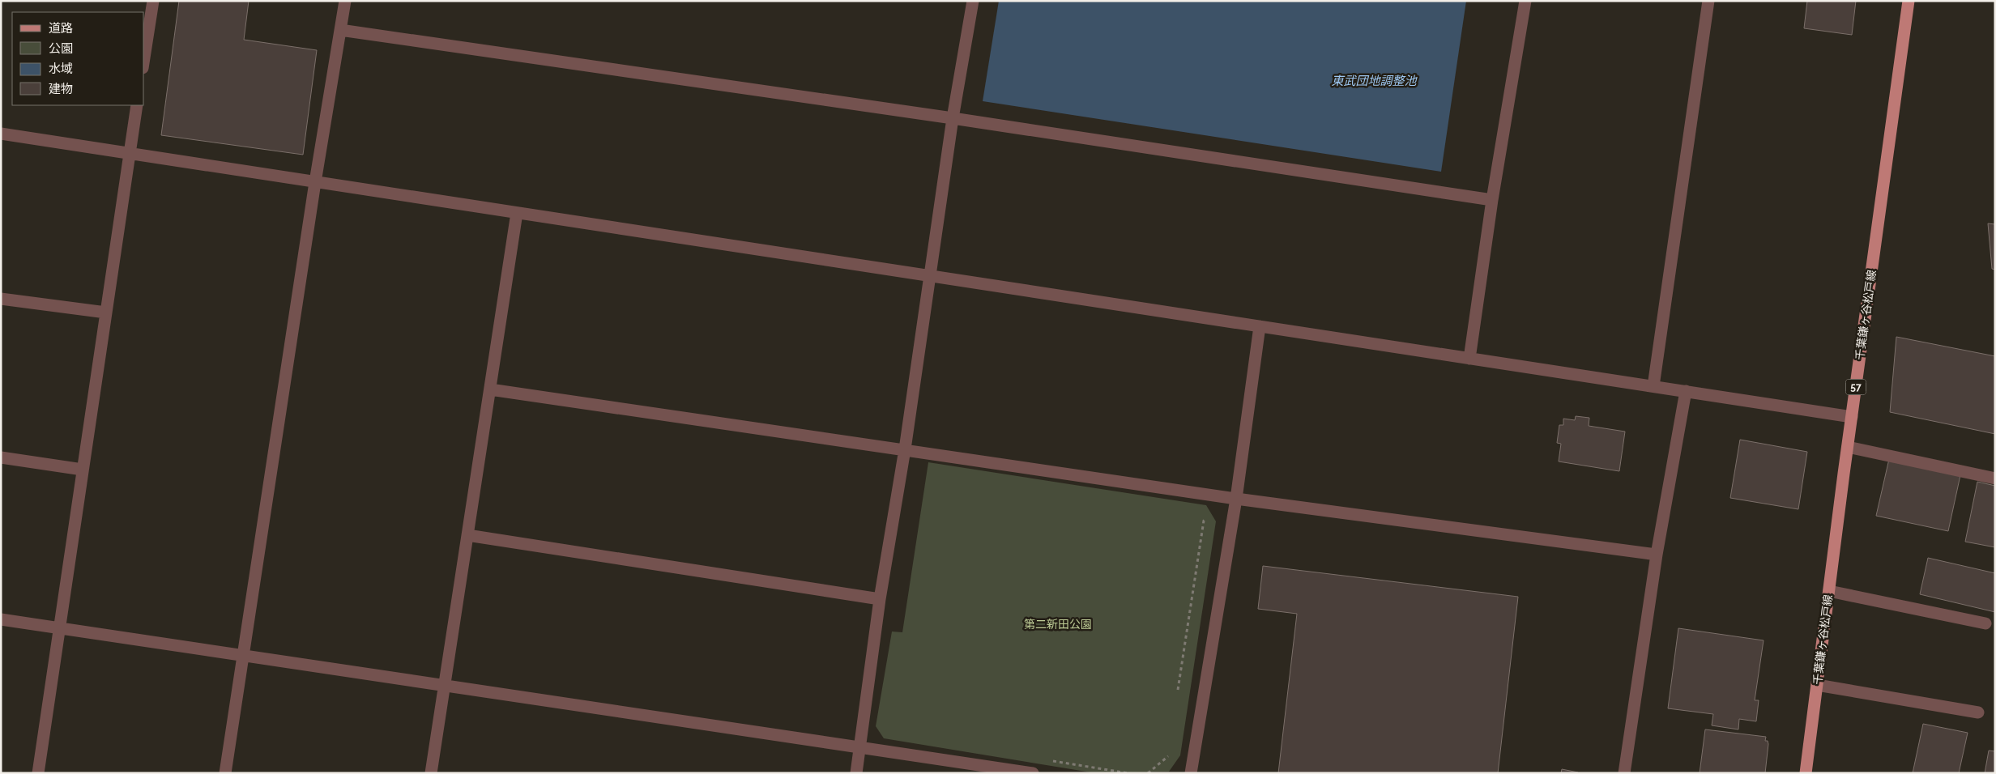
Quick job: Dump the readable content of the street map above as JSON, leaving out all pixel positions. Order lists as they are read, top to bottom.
{
  "streets": {
    "main road": ["千葉鎌ヶ谷松戸線", "57"]
  },
  "water": ["東武団地調整池"],
  "parks": ["第二新田公園"],
  "legend": [
    "道路",
    "公園",
    "水域",
    "建物"
  ]
}
